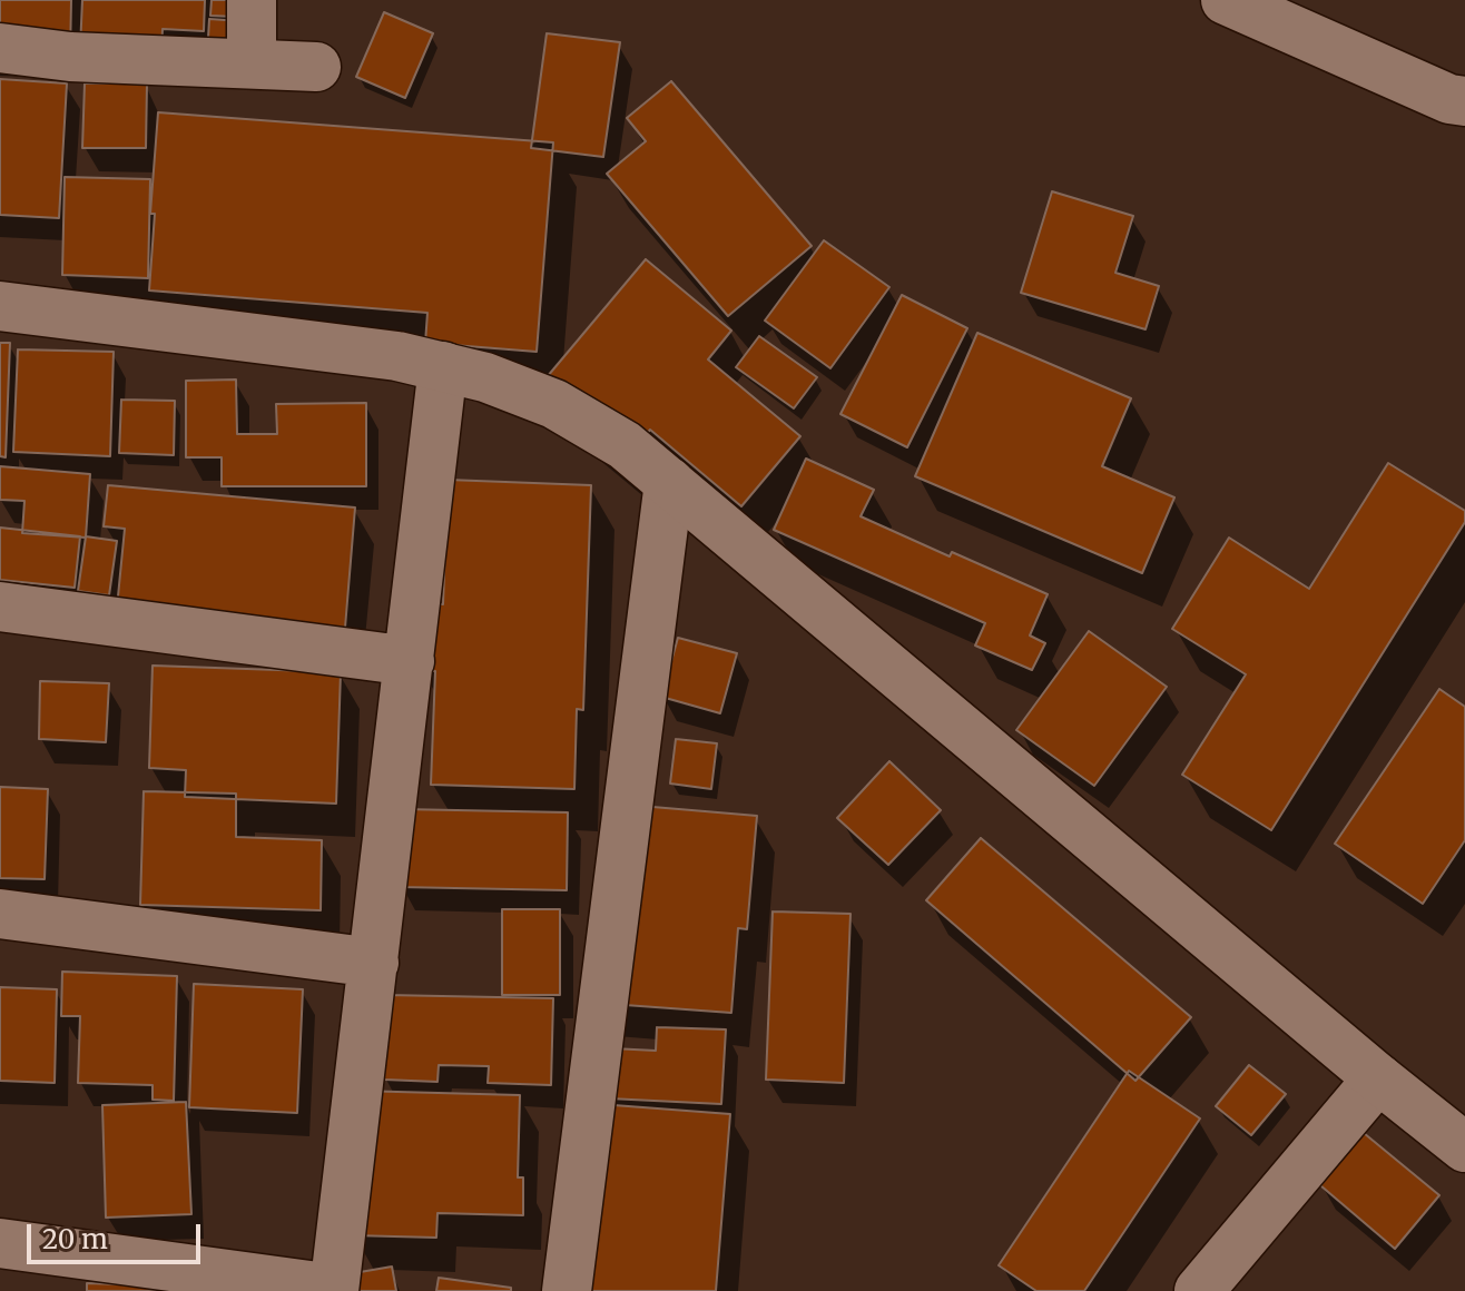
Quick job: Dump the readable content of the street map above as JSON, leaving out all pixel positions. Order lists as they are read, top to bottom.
{
  "scale_bar": "20 m"
}
